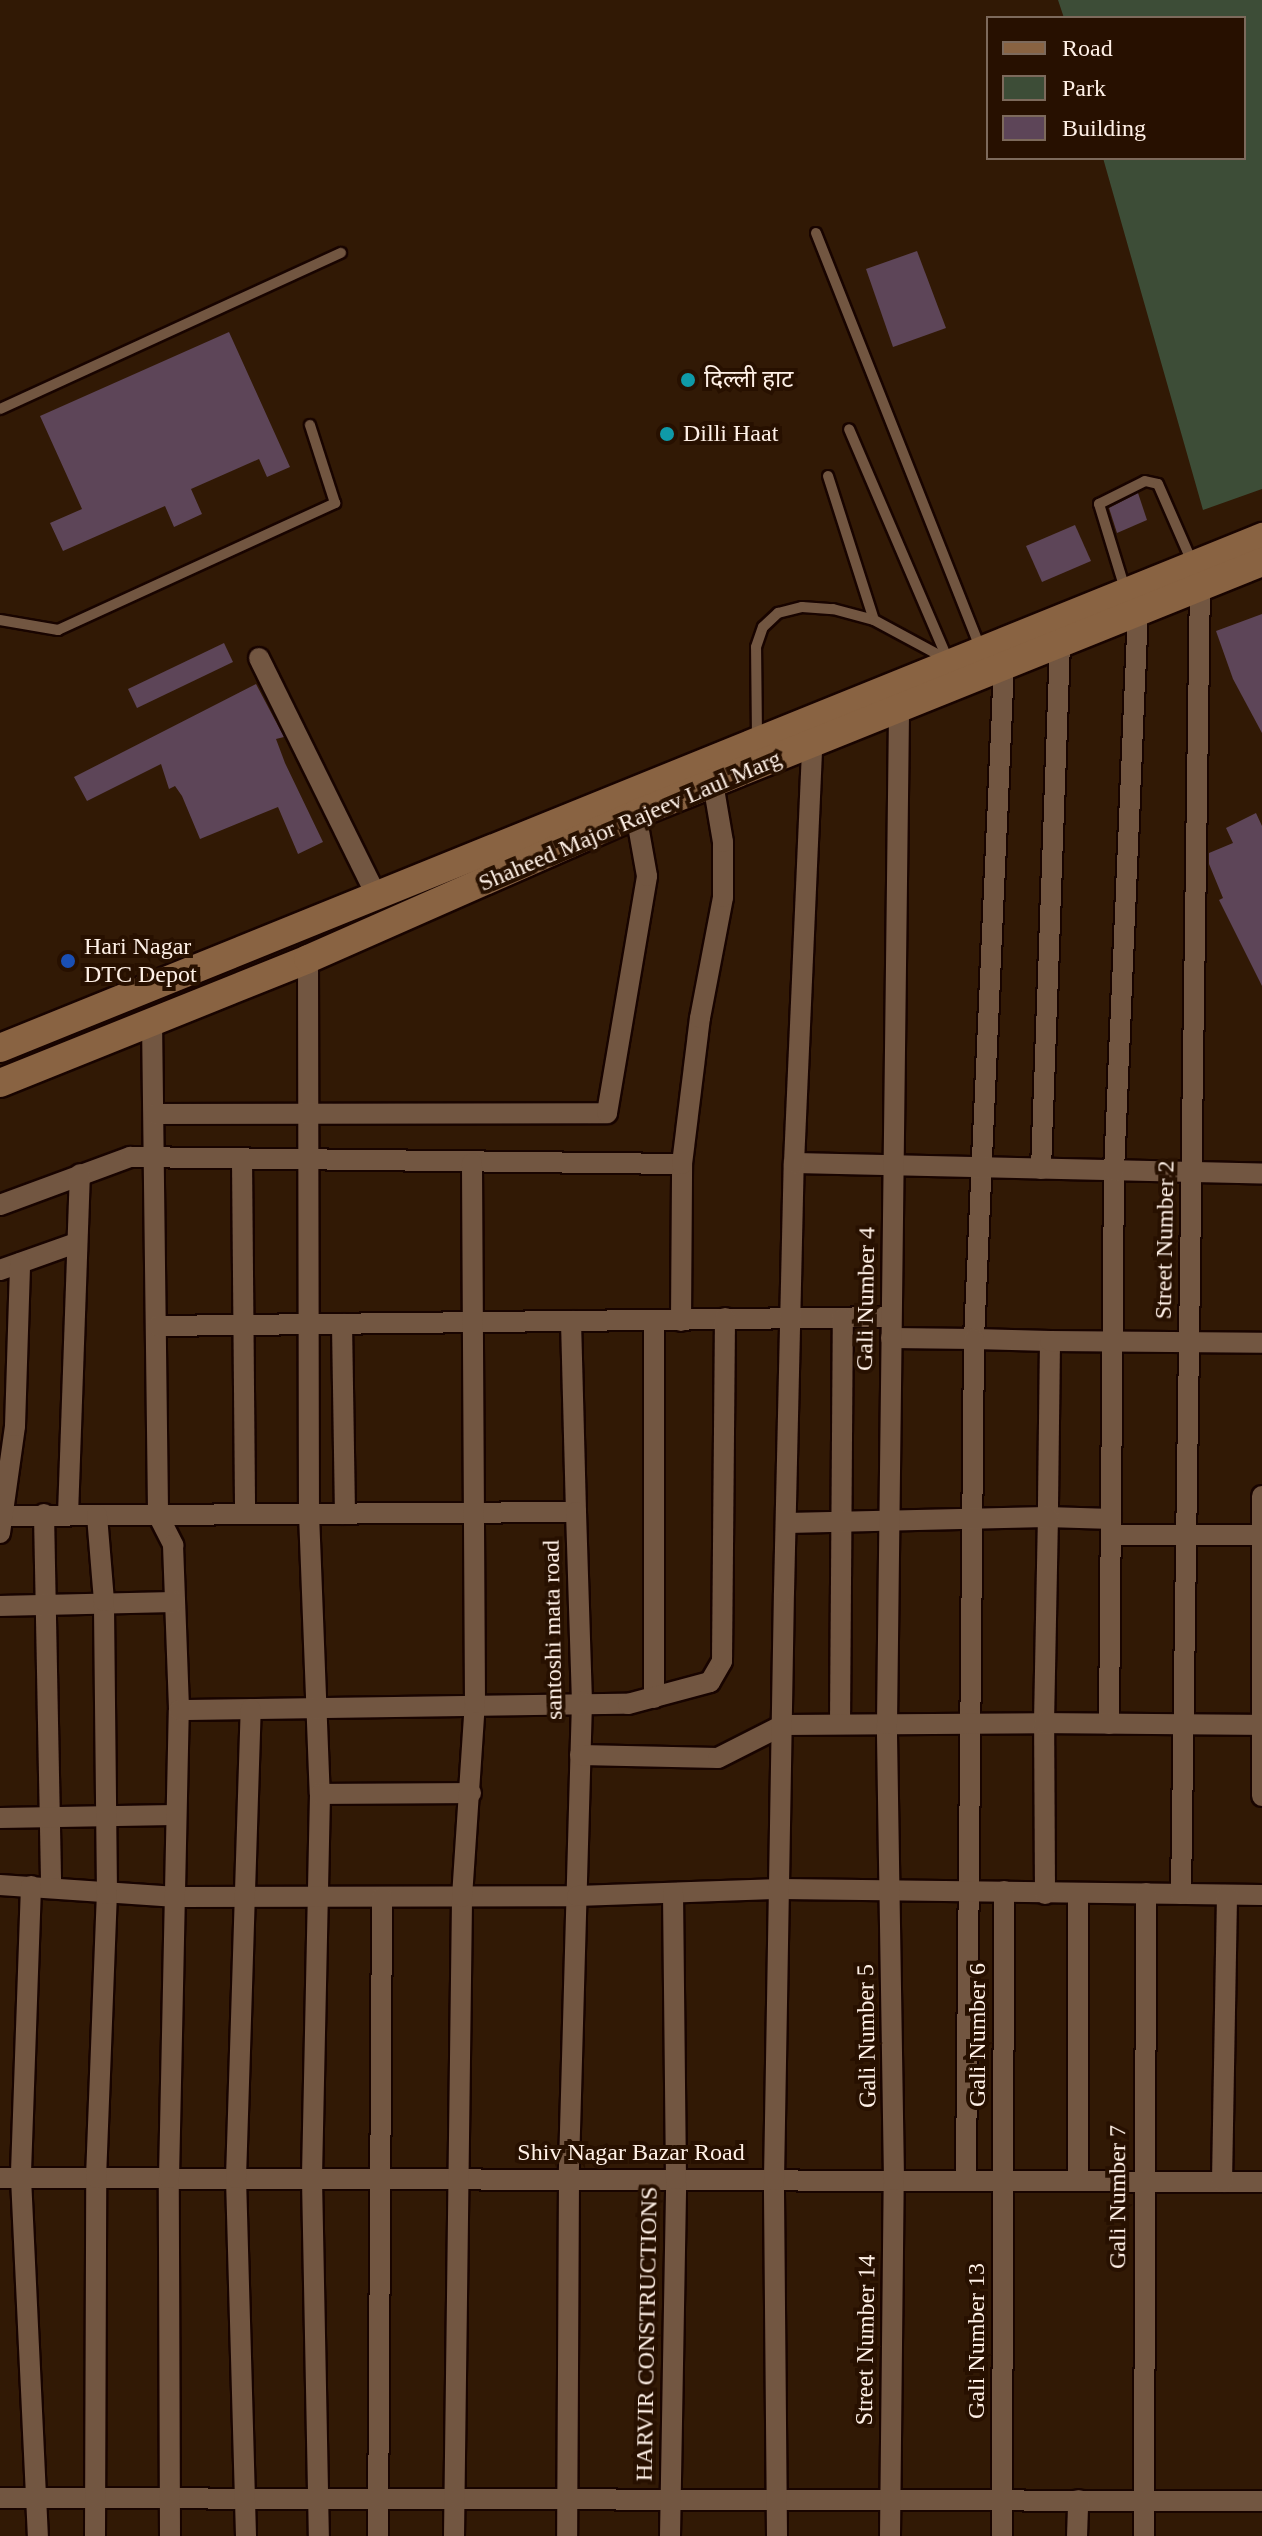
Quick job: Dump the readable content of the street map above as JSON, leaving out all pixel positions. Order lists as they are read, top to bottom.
{
  "streets": {
    "street": [
      "Shaheed Major Rajeev Laul Marg",
      "Street Number 2",
      "Gali Number 4",
      "santoshi mata road",
      "Gali Number 6",
      "Gali Number 5",
      "Shiv Nagar Bazar Road",
      "Gali Number 7",
      "HARVIR CONSTRUCTIONS",
      "Street Number 14",
      "Gali Number 13"
    ]
  },
  "crossings": [
    ["Shaheed Major Rajeev Laul Marg", "Street Number 2"],
    ["Shaheed Major Rajeev Laul Marg", "Gali Number 4"],
    ["Gali Number 4", "Gali Number 5"],
    ["santoshi mata road", "Shiv Nagar Bazar Road"],
    ["Gali Number 6", "Shiv Nagar Bazar Road"],
    ["Gali Number 6", "Gali Number 13"],
    ["Gali Number 5", "Shiv Nagar Bazar Road"],
    ["Gali Number 5", "Street Number 14"],
    ["Shiv Nagar Bazar Road", "Gali Number 7"],
    ["Shiv Nagar Bazar Road", "HARVIR CONSTRUCTIONS"],
    ["Shiv Nagar Bazar Road", "Street Number 14"],
    ["Shiv Nagar Bazar Road", "Gali Number 13"]
  ],
  "places": ["दिल्ली हाट", "Dilli Haat", "Hari Nagar DTC Depot"],
  "legend": ["Road", "Park", "Building"]
}
